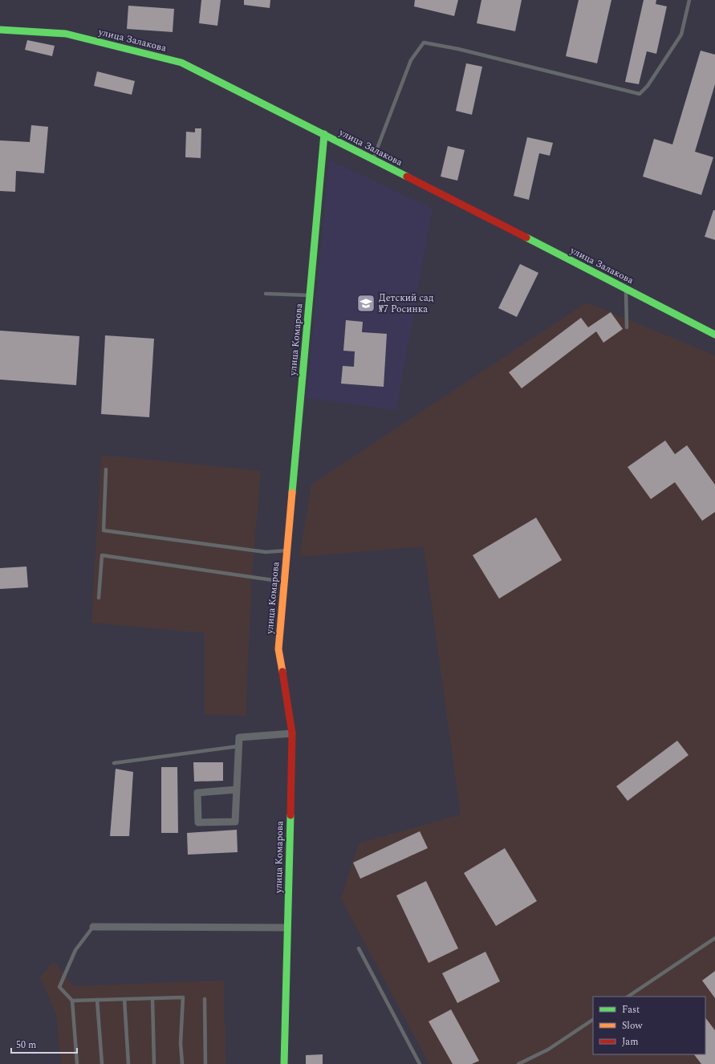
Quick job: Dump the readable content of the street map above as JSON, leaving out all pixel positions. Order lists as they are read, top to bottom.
{
  "streets": {
    "street": ["улица Залакова", "улица Комарова"]
  },
  "crossings": [
    ["улица Залакова", "улица Комарова"]
  ],
  "places": {
    "school or university": ["Детский сад №7 Росинка"]
  },
  "legend": ["Fast", "Slow", "Jam"],
  "scale_bar": "50 m"
}
